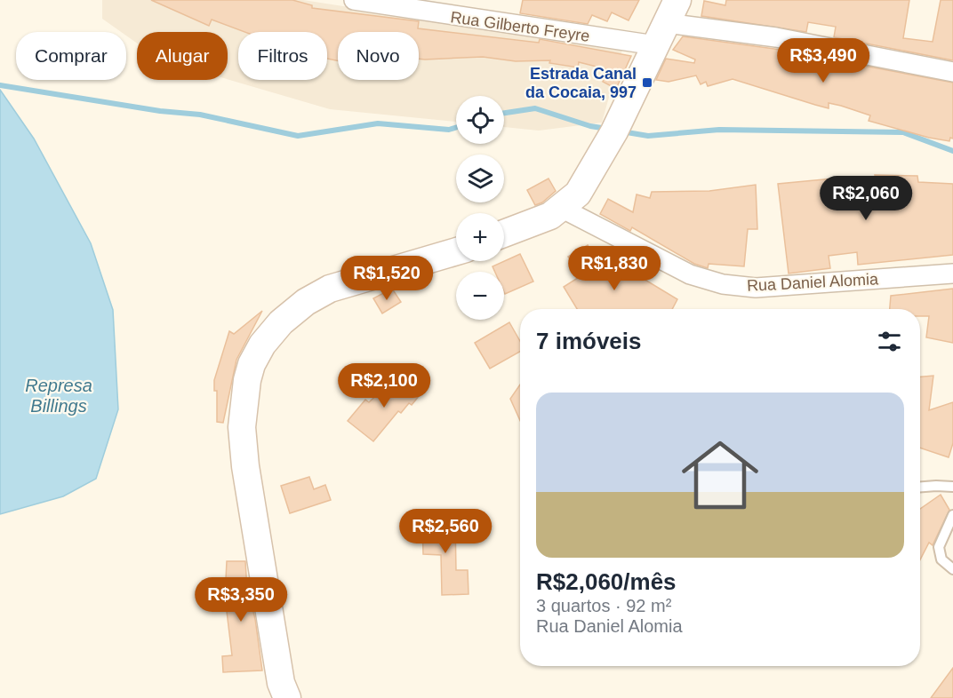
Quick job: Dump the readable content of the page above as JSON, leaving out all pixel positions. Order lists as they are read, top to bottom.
{
  "streets": {
    "street": ["Rua Gilberto Freyre", "Rua Daniel Alomia"]
  },
  "water": ["Represa Billings"],
  "places": {
    "transit": ["Estrada Canal da Cocaia, 997"]
  },
  "page": {
    "chip": [
      "Comprar",
      "Alugar",
      "Filtros",
      "Novo"
    ],
    "price": [
      "R$3,490",
      "R$2,060",
      "R$1,830",
      "R$1,520",
      "R$2,100",
      "R$2,560",
      "R$3,350"
    ],
    "map_buttons": ["+", "−"],
    "heading": "7 imóveis",
    "list": [
      {
        "name": "R$2,060/mês",
        "note": "3 quartos · 92 m² · Rua Daniel Alomia"
      }
    ]
  }
}
